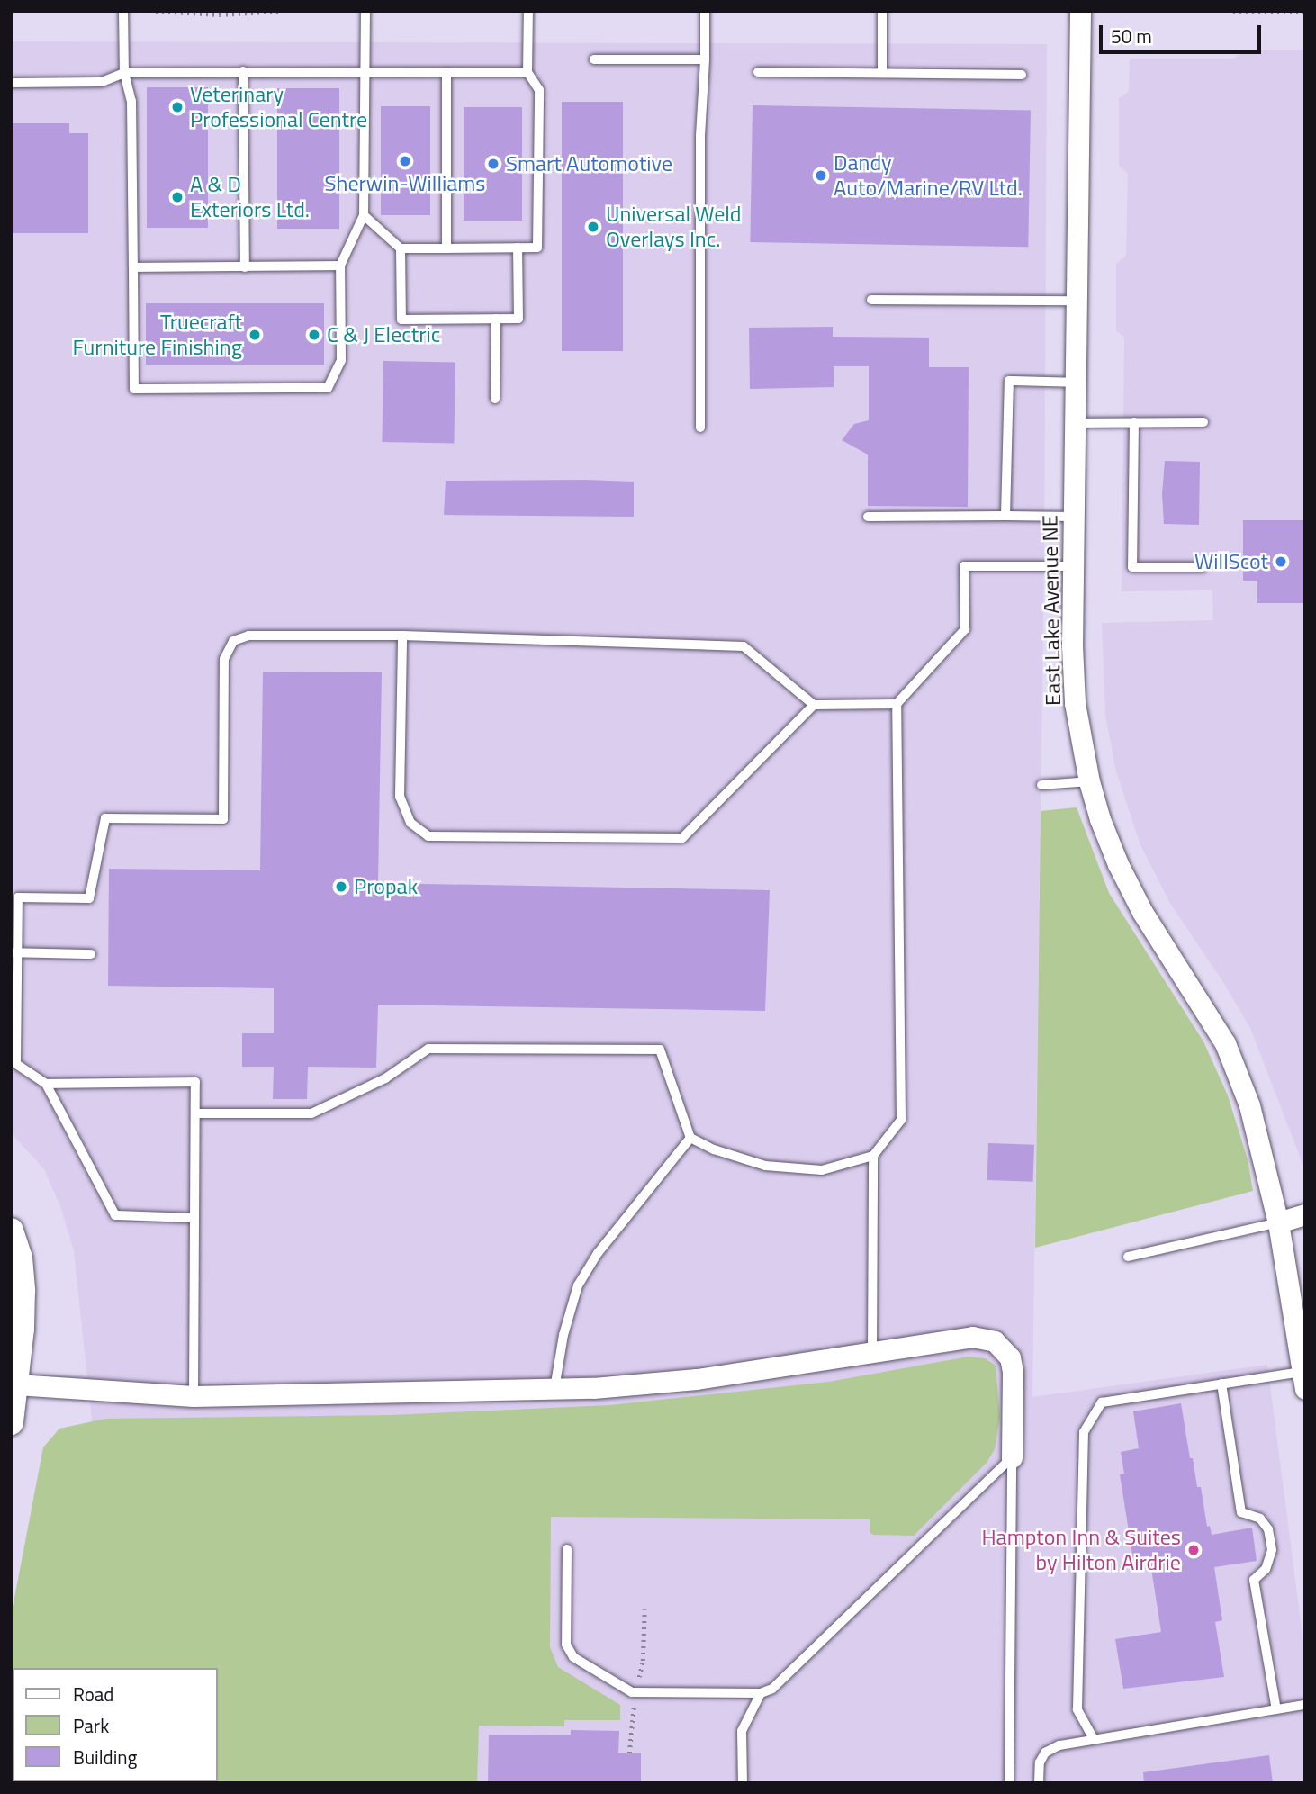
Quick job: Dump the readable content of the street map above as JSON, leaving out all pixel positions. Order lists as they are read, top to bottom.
{
  "streets": {
    "street": ["East Lake Avenue NE"]
  },
  "places": [
    "Veterinary Professional Centre",
    "Sherwin-Williams",
    "Smart Automotive",
    "Dandy Auto/Marine/RV Ltd.",
    "A & D Exteriors Ltd.",
    "Universal Weld Overlays Inc.",
    "Truecraft Furniture Finishing",
    "C & J Electric",
    "WillScot",
    "Propak",
    "Hampton Inn & Suites by Hilton Airdrie"
  ],
  "legend": ["Road", "Park", "Building"],
  "scale_bar": "50 m"
}
